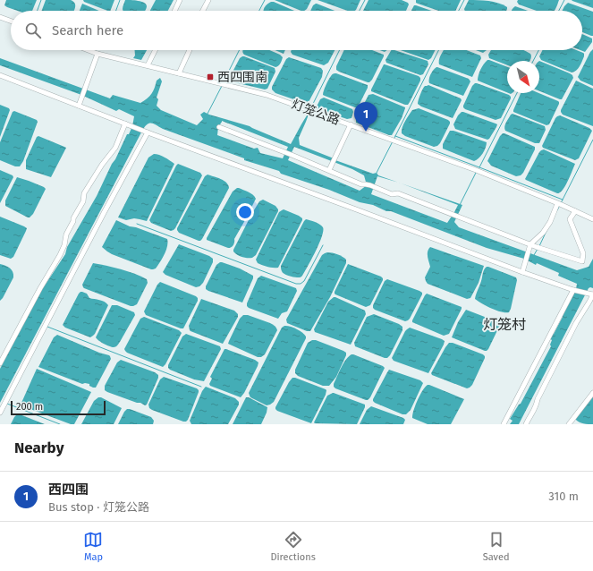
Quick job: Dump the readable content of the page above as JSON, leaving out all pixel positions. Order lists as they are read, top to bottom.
{
  "streets": {
    "street": ["灯笼公路"]
  },
  "districts": ["灯笼村"],
  "places": {
    "transit": ["西四围南"]
  },
  "scale_bar": "200 m",
  "north": "bottom right",
  "page": {
    "search": "Search here",
    "pins": "1",
    "scale": "200 m",
    "heading": "Nearby",
    "list": [
      {
        "mark": "1",
        "name": "西四围",
        "note": "Bus stop · 灯笼公路",
        "value": "310 m"
      }
    ],
    "nav": ["Map", "Directions", "Saved"]
  }
}
